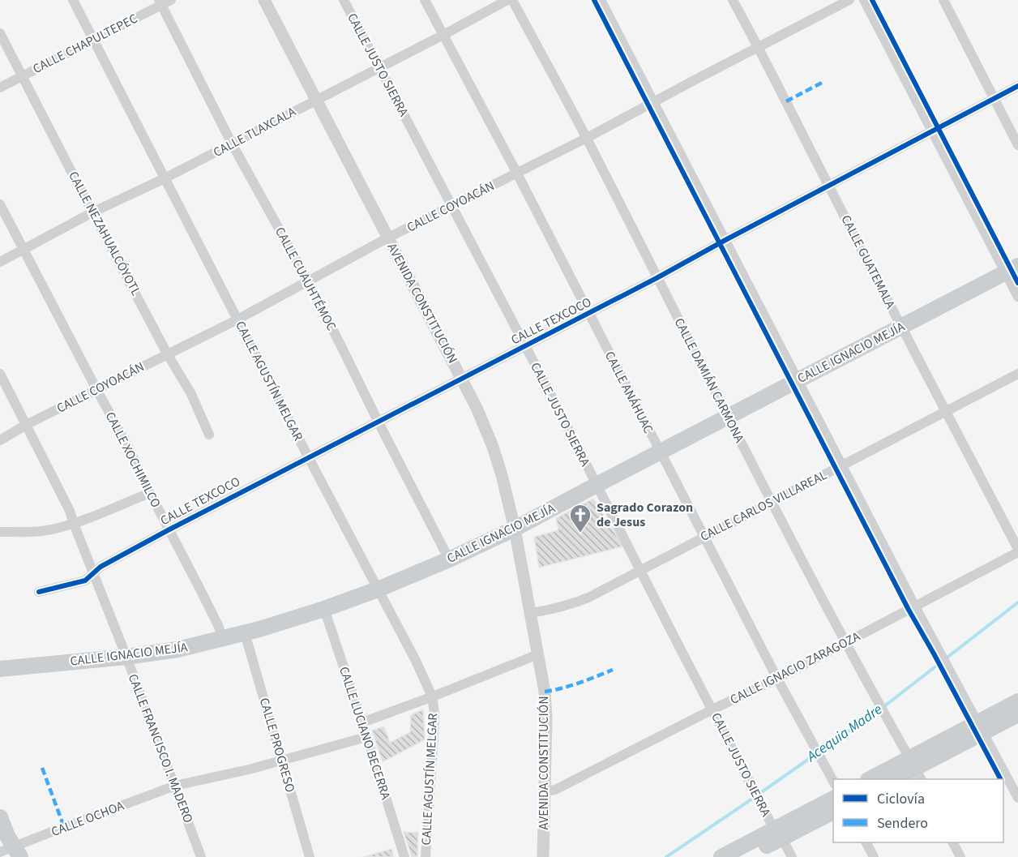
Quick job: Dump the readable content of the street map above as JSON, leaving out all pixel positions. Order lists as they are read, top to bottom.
{
  "streets": {
    "main road": ["CALLE IGNACIO MEJÍA"],
    "street": [
      "CALLE CHAPULTEPEC",
      "CALLE JUSTO SIERRA",
      "CALLE TLAXCALA",
      "CALLE COYOACÁN",
      "CALLE NEZAHUALCÓYOTL",
      "CALLE GUATEMALA",
      "CALLE CUAUHTÉMOC",
      "AVENIDA CONSTITUCIÓN",
      "CALLE TEXCOCO",
      "CALLE DAMIÁN CARMONA",
      "CALLE AGUSTÍN MELGAR",
      "CALLE ANÁHUAC",
      "CALLE XOCHIMILCO",
      "CALLE CARLOS VILLAREAL",
      "CALLE IGNACIO ZARAGOZA",
      "CALLE LUCIANO BECERRA",
      "CALLE PROGRESO",
      "CALLE FRANCISCO I. MADERO",
      "CALLE OCHOA"
    ]
  },
  "crossings": [
    ["CALLE CHAPULTEPEC", "CALLE NEZAHUALCÓYOTL"],
    ["CALLE CHAPULTEPEC", "CALLE CUAUHTÉMOC"],
    ["CALLE CHAPULTEPEC", "CALLE AGUSTÍN MELGAR"],
    ["CALLE JUSTO SIERRA", "CALLE TLAXCALA"],
    ["CALLE JUSTO SIERRA", "CALLE COYOACÁN"],
    ["CALLE JUSTO SIERRA", "CALLE TEXCOCO"],
    ["CALLE JUSTO SIERRA", "CALLE IGNACIO MEJÍA"],
    ["CALLE JUSTO SIERRA", "CALLE CARLOS VILLAREAL"],
    ["CALLE JUSTO SIERRA", "CALLE IGNACIO ZARAGOZA"],
    ["CALLE TLAXCALA", "CALLE NEZAHUALCÓYOTL"],
    ["CALLE TLAXCALA", "CALLE CUAUHTÉMOC"],
    ["CALLE TLAXCALA", "AVENIDA CONSTITUCIÓN"],
    ["CALLE TLAXCALA", "CALLE AGUSTÍN MELGAR"],
    ["CALLE TLAXCALA", "CALLE ANÁHUAC"],
    ["CALLE TLAXCALA", "CALLE XOCHIMILCO"],
    ["CALLE COYOACÁN", "CALLE NEZAHUALCÓYOTL"],
    ["CALLE COYOACÁN", "CALLE GUATEMALA"],
    ["CALLE COYOACÁN", "CALLE CUAUHTÉMOC"],
    ["CALLE COYOACÁN", "AVENIDA CONSTITUCIÓN"],
    ["CALLE COYOACÁN", "CALLE DAMIÁN CARMONA"],
    ["CALLE COYOACÁN", "CALLE AGUSTÍN MELGAR"],
    ["CALLE COYOACÁN", "CALLE ANÁHUAC"],
    ["CALLE COYOACÁN", "CALLE XOCHIMILCO"],
    ["CALLE COYOACÁN", "CALLE FRANCISCO I. MADERO"],
    ["CALLE GUATEMALA", "CALLE TEXCOCO"],
    ["CALLE GUATEMALA", "CALLE IGNACIO MEJÍA"],
    ["CALLE GUATEMALA", "CALLE CARLOS VILLAREAL"],
    ["CALLE GUATEMALA", "CALLE IGNACIO ZARAGOZA"],
    ["CALLE CUAUHTÉMOC", "CALLE TEXCOCO"],
    ["CALLE CUAUHTÉMOC", "CALLE IGNACIO MEJÍA"],
    ["AVENIDA CONSTITUCIÓN", "CALLE TEXCOCO"],
    ["AVENIDA CONSTITUCIÓN", "CALLE IGNACIO MEJÍA"],
    ["AVENIDA CONSTITUCIÓN", "CALLE CARLOS VILLAREAL"],
    ["AVENIDA CONSTITUCIÓN", "CALLE IGNACIO ZARAGOZA"],
    ["CALLE TEXCOCO", "CALLE DAMIÁN CARMONA"],
    ["CALLE TEXCOCO", "CALLE AGUSTÍN MELGAR"],
    ["CALLE TEXCOCO", "CALLE ANÁHUAC"],
    ["CALLE TEXCOCO", "CALLE XOCHIMILCO"],
    ["CALLE TEXCOCO", "CALLE FRANCISCO I. MADERO"],
    ["CALLE IGNACIO MEJÍA", "CALLE DAMIÁN CARMONA"],
    ["CALLE IGNACIO MEJÍA", "CALLE AGUSTÍN MELGAR"],
    ["CALLE IGNACIO MEJÍA", "CALLE ANÁHUAC"],
    ["CALLE IGNACIO MEJÍA", "CALLE XOCHIMILCO"],
    ["CALLE IGNACIO MEJÍA", "CALLE LUCIANO BECERRA"],
    ["CALLE IGNACIO MEJÍA", "CALLE PROGRESO"],
    ["CALLE IGNACIO MEJÍA", "CALLE FRANCISCO I. MADERO"],
    ["CALLE DAMIÁN CARMONA", "CALLE CARLOS VILLAREAL"],
    ["CALLE DAMIÁN CARMONA", "CALLE IGNACIO ZARAGOZA"],
    ["CALLE ANÁHUAC", "CALLE CARLOS VILLAREAL"],
    ["CALLE ANÁHUAC", "CALLE IGNACIO ZARAGOZA"],
    ["CALLE LUCIANO BECERRA", "CALLE OCHOA"],
    ["CALLE PROGRESO", "CALLE OCHOA"],
    ["CALLE FRANCISCO I. MADERO", "CALLE OCHOA"]
  ],
  "water": ["Acequia Madre"],
  "places": {
    "church": ["Sagrado Corazon de Jesus"]
  },
  "legend": ["Ciclovía", "Sendero"]
}
